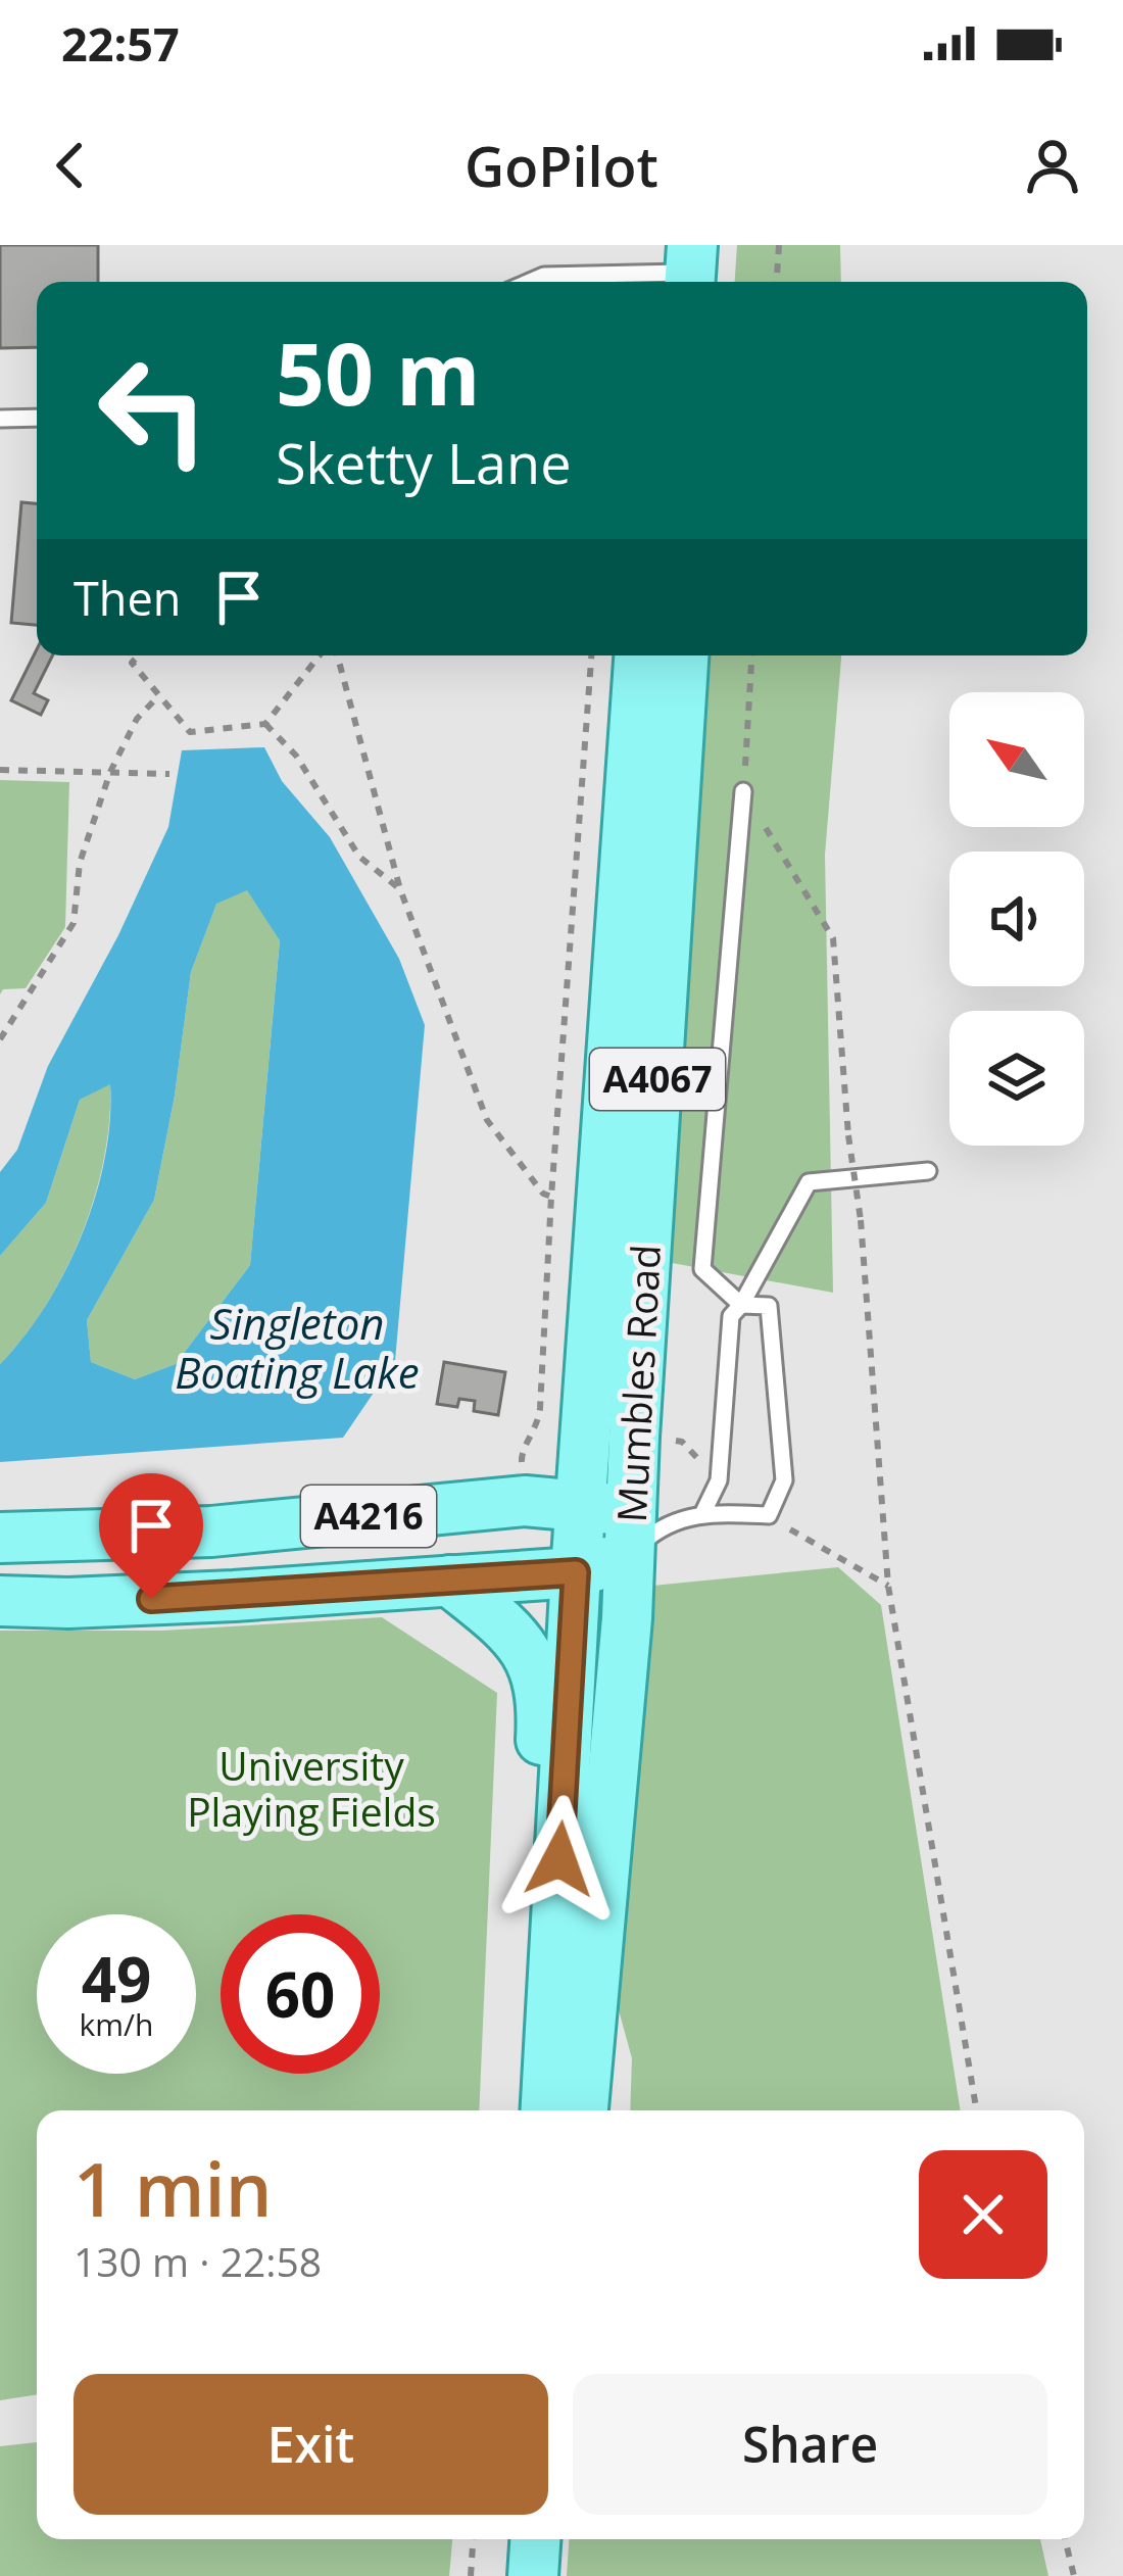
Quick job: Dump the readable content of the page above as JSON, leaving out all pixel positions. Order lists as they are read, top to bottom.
{
  "streets": {
    "main road": ["A4067", "Mumbles Road", "A4216"]
  },
  "crossings": [
    ["Mumbles Road", "A4216"]
  ],
  "water": ["Singleton Boating Lake"],
  "parks": ["University Playing Fields"],
  "north": "top left",
  "page": {
    "status": "22:57",
    "header": "GoPilot",
    "turn": ["50 m", "Sketty Lane"],
    "then": "Then",
    "speed": "49 km/h",
    "limit": "60",
    "heading": ["1 min", "130 m · 22:58"],
    "buttons": ["Exit", "Share"]
  }
}
